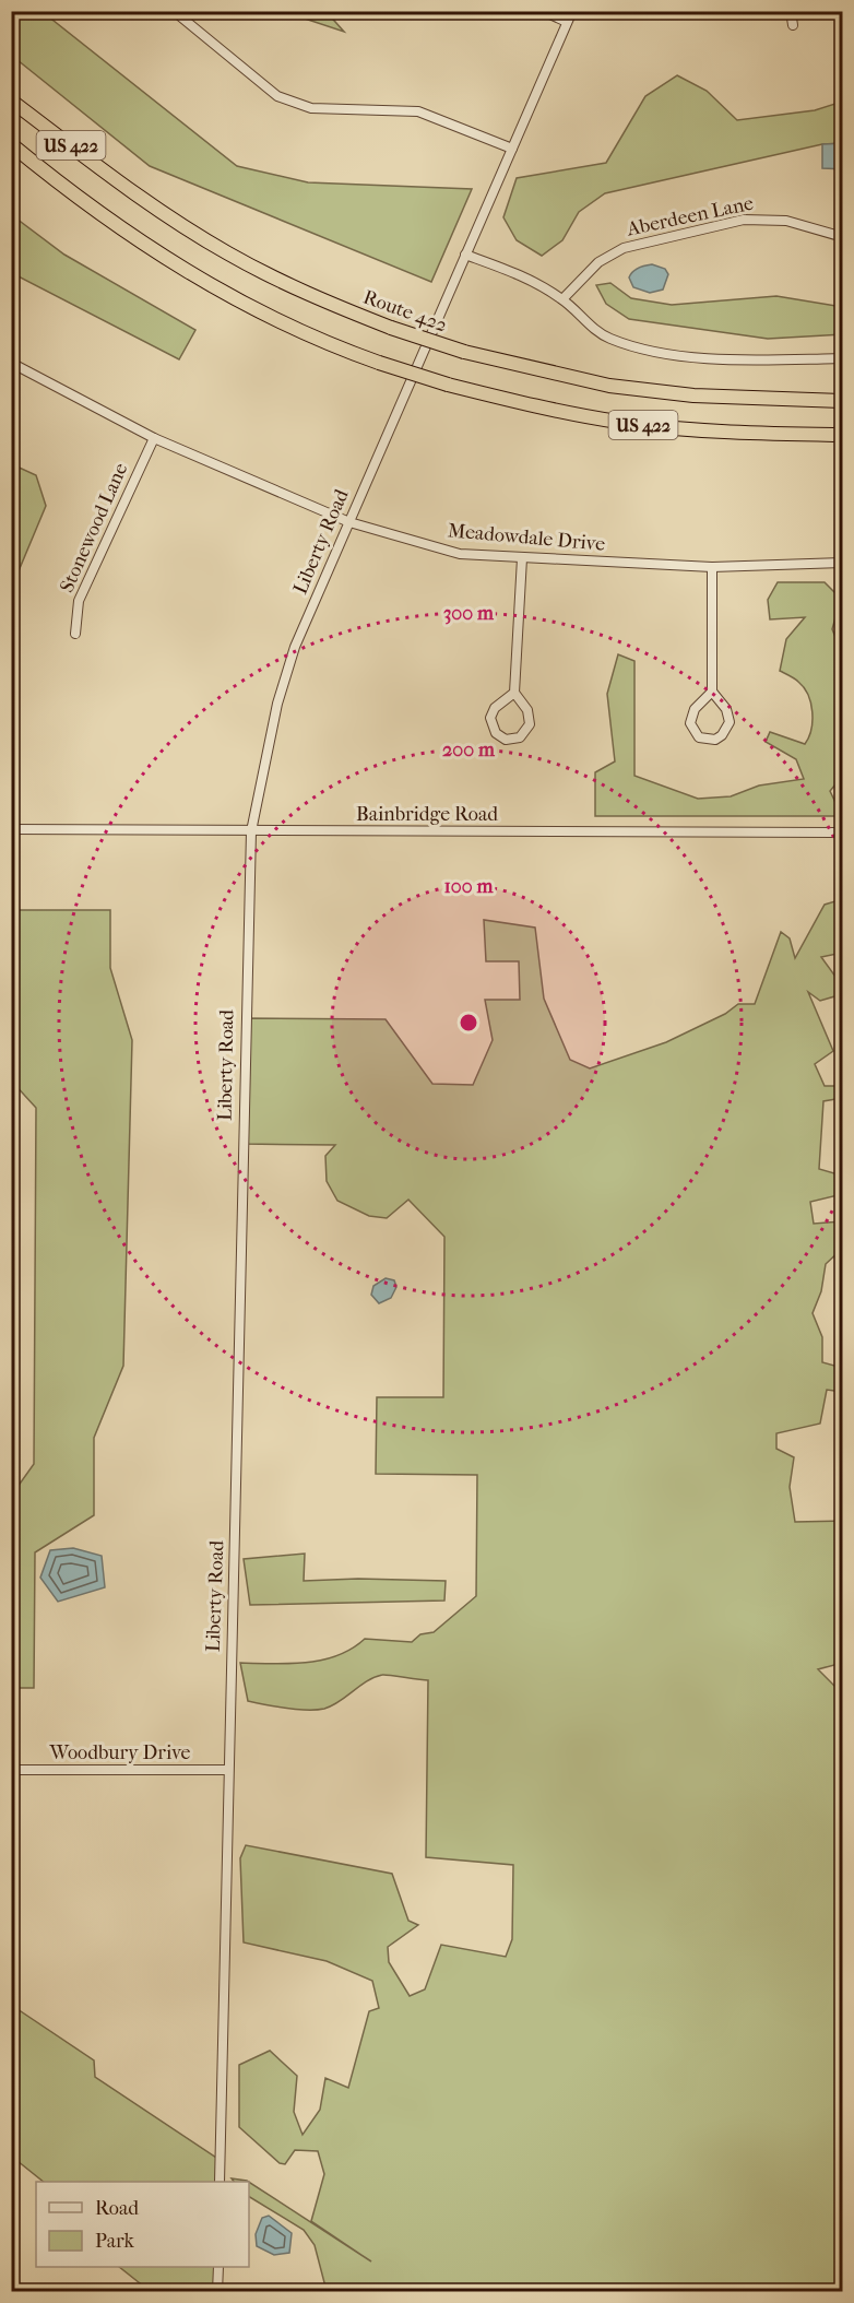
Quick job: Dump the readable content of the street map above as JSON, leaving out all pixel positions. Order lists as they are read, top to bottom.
{
  "streets": {
    "highway": ["US 422", "Route 422"],
    "street": [
      "Aberdeen Lane",
      "Stonewood Lane",
      "Meadowdale Drive",
      "Liberty Road",
      "Bainbridge Road",
      "Woodbury Drive"
    ]
  },
  "crossings": [
    ["Stonewood Lane", "Meadowdale Drive"],
    ["Meadowdale Drive", "Liberty Road"],
    ["Liberty Road", "Bainbridge Road"],
    ["Liberty Road", "Woodbury Drive"]
  ],
  "legend": ["Road", "Park"],
  "rings": ["300 m", "200 m", "100 m"]
}
